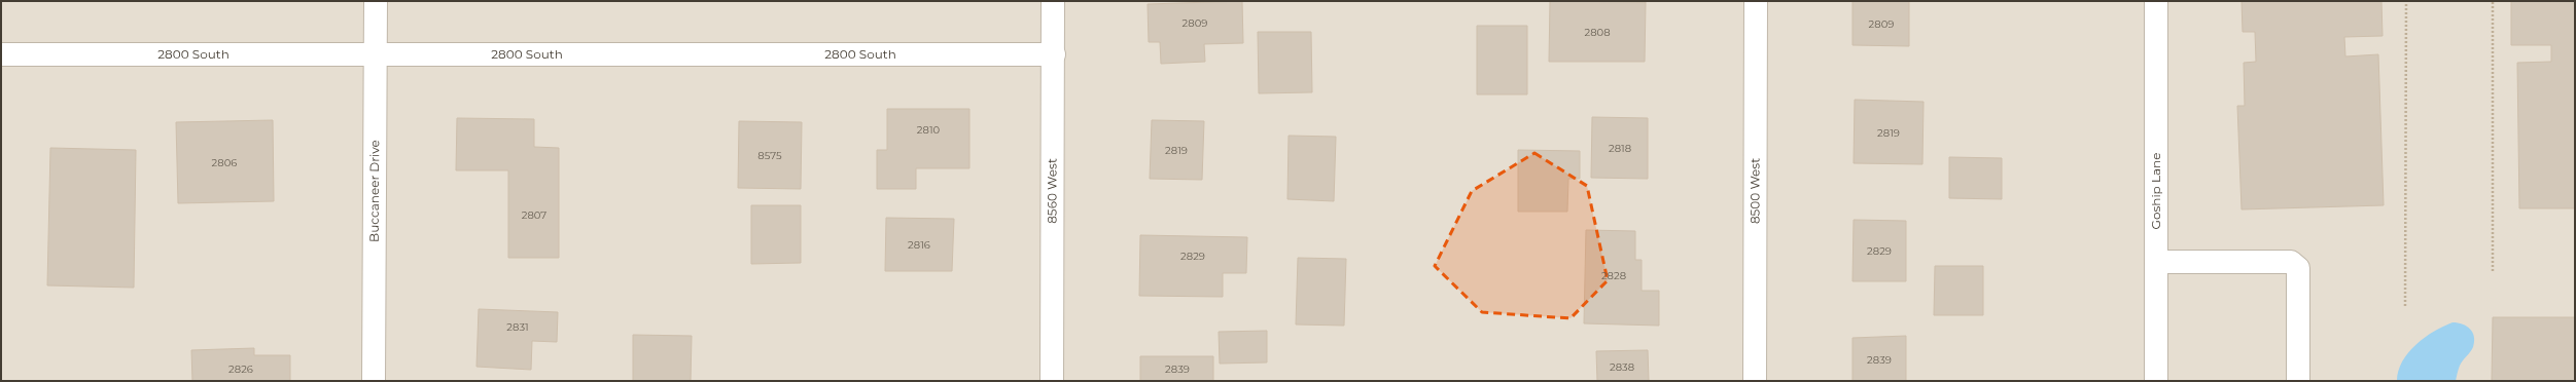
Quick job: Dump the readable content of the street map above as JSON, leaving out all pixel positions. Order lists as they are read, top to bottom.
{
  "streets": {
    "street": [
      "2800 South",
      "Buccaneer Drive",
      "8560 West",
      "8500 West",
      "Goship Lane"
    ]
  },
  "crossings": [
    ["2800 South", "Buccaneer Drive"],
    ["2800 South", "8560 West"]
  ],
  "house_numbers": [
    "2809",
    "2809",
    "2808",
    "2810",
    "2819",
    "2818",
    "2819",
    "8575",
    "2806",
    "2807",
    "2816",
    "2829",
    "2829",
    "2828",
    "2831",
    "2839",
    "2838",
    "2826",
    "2839"
  ]
}
